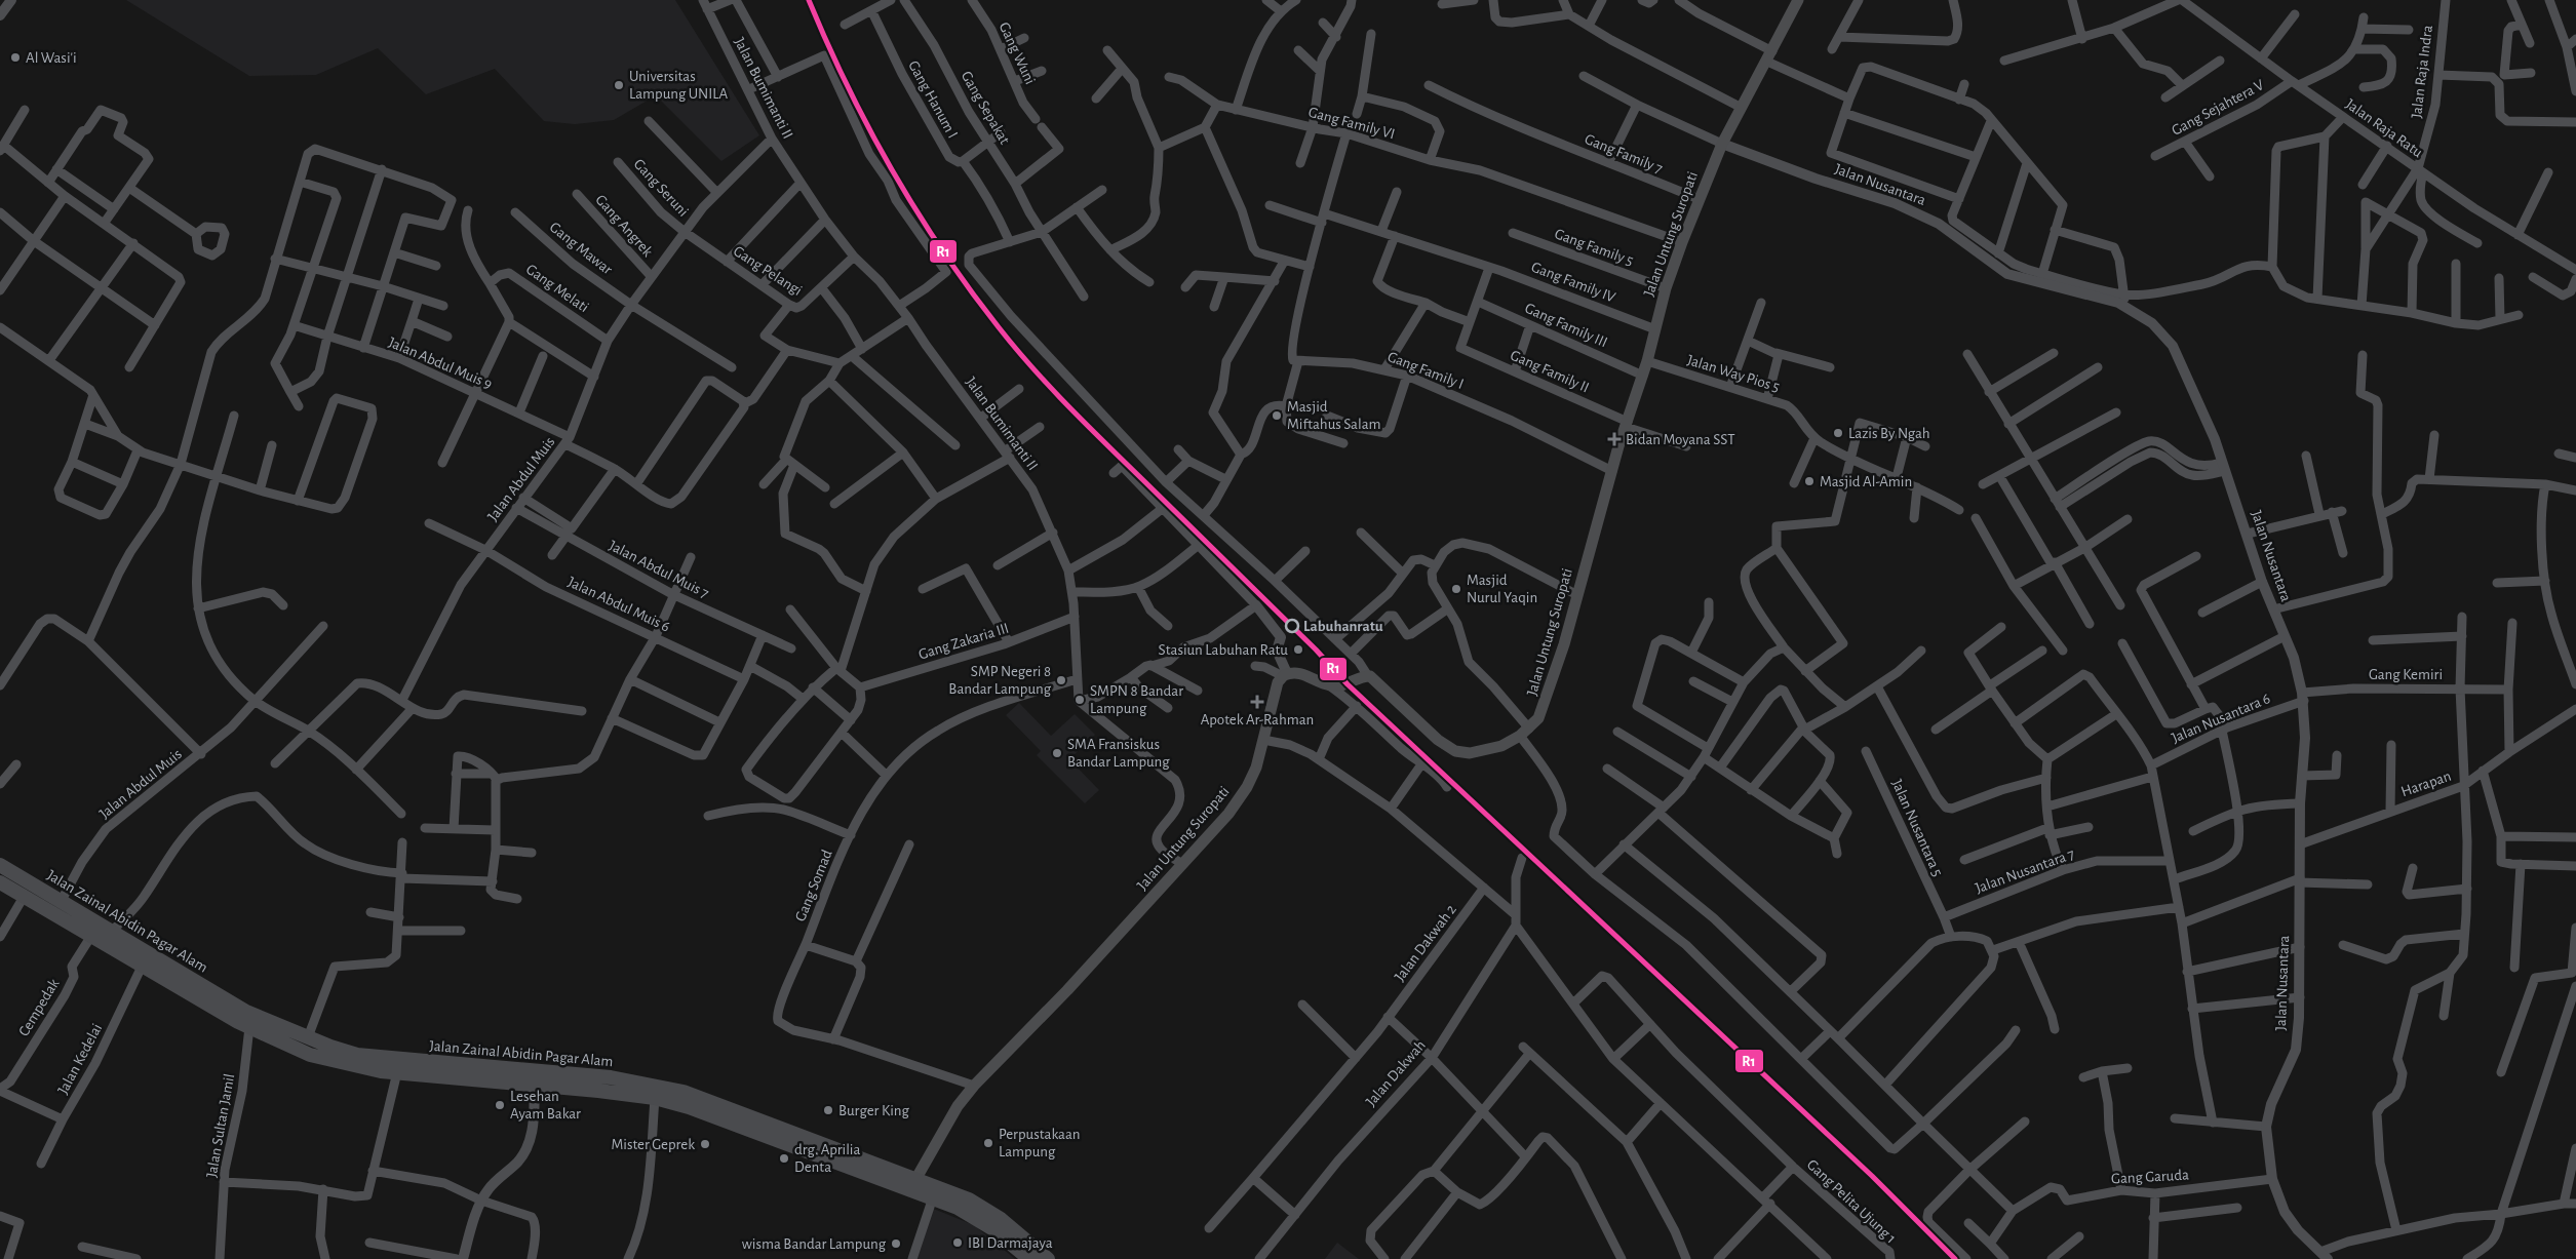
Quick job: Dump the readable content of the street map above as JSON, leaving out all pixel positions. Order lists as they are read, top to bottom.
{
  "streets": {
    "highway": ["Jalan Zainal Abidin Pagar Alam"],
    "main road": ["Jalan Untung Suropati"],
    "street": [
      "Gang Wuni",
      "Jalan Raja Indra",
      "Jalan Bumimanti II",
      "Gang Hanum I",
      "Gang Sepakat",
      "Gang Sejahtera V",
      "Gang Family VI",
      "Jalan Raja Ratu",
      "Gang Family 7",
      "Jalan Nusantara",
      "Gang Seruni",
      "Gang Angrek",
      "Gang Family 5",
      "Gang Mawar",
      "Gang Pelangi",
      "Gang Family IV",
      "Gang Melati",
      "Gang Family III",
      "Jalan Abdul Muis 9",
      "Gang Family I",
      "Gang Family II",
      "Jalan Way Pios 5",
      "Jalan Abdul Muis",
      "Jalan Abdul Muis 7",
      "Jalan Abdul Muis 6",
      "Gang Zakaria III",
      "Gang Kemiri",
      "Jalan Nusantara 6",
      "Harapan",
      "Jalan Nusantara 5",
      "Jalan Nusantara 7",
      "Gang Somad",
      "Jalan Dakwah 2",
      "Cempedak",
      "Jalan Kedelai",
      "Jalan Dakwah",
      "Jalan Sultan Jamil",
      "Gang Garuda",
      "Gang Pelita Ujung 1"
    ]
  },
  "crossings": [
    ["Gang Wuni", "Gang Sepakat"],
    ["Jalan Raja Indra", "Jalan Raja Ratu"],
    ["Jalan Bumimanti II", "Gang Pelangi"],
    ["Jalan Bumimanti II", "Jalan Abdul Muis"],
    ["Jalan Bumimanti II", "Gang Zakaria III"],
    ["Jalan Bumimanti II", "Gang Somad"],
    ["Gang Sejahtera V", "Jalan Raja Ratu"],
    ["Gang Family VI", "Jalan Untung Suropati"],
    ["Gang Family 7", "Jalan Untung Suropati"],
    ["Jalan Nusantara", "Jalan Untung Suropati"],
    ["Jalan Nusantara", "Gang Kemiri"],
    ["Jalan Nusantara", "Jalan Nusantara 6"],
    ["Jalan Nusantara", "Harapan"],
    ["Jalan Nusantara", "Gang Garuda"],
    ["Gang Seruni", "Gang Pelangi"],
    ["Gang Seruni", "Jalan Abdul Muis"],
    ["Gang Angrek", "Jalan Abdul Muis"],
    ["Jalan Untung Suropati", "Gang Family 5"],
    ["Jalan Untung Suropati", "Gang Family IV"],
    ["Jalan Untung Suropati", "Gang Family III"],
    ["Jalan Untung Suropati", "Gang Family I"],
    ["Jalan Untung Suropati", "Gang Family II"],
    ["Jalan Untung Suropati", "Jalan Way Pios 5"],
    ["Jalan Untung Suropati", "Gang Somad"],
    ["Jalan Untung Suropati", "Jalan Zainal Abidin Pagar Alam"],
    ["Gang Mawar", "Jalan Abdul Muis"],
    ["Gang Pelangi", "Jalan Abdul Muis"],
    ["Gang Melati", "Jalan Abdul Muis"],
    ["Jalan Abdul Muis 9", "Jalan Abdul Muis"],
    ["Jalan Abdul Muis", "Jalan Abdul Muis 7"],
    ["Jalan Abdul Muis", "Jalan Abdul Muis 6"],
    ["Jalan Abdul Muis", "Jalan Zainal Abidin Pagar Alam"],
    ["Gang Kemiri", "Jalan Nusantara 6"],
    ["Jalan Nusantara 5", "Jalan Nusantara 7"],
    ["Jalan Zainal Abidin Pagar Alam", "Cempedak"],
    ["Jalan Zainal Abidin Pagar Alam", "Jalan Kedelai"],
    ["Jalan Zainal Abidin Pagar Alam", "Jalan Sultan Jamil"]
  ],
  "places": {
    "other": [
      "Al Wasi'i",
      "Universitas Lampung UNILA",
      "Masjid Miftahus Salam",
      "Lazis By Ngah",
      "Masjid Al-Amin",
      "Masjid Nurul Yaqin",
      "Labuhanratu",
      "Stasiun Labuhan Ratu",
      "SMP Negeri 8 Bandar Lampung",
      "SMPN 8 Bandar Lampung",
      "SMA Fransiskus Bandar Lampung",
      "Lesehan Ayam Bakar",
      "Burger King",
      "Perpustakaan Lampung",
      "Mister Geprek",
      "drg. Aprilia Denta",
      "IBI Darmajaya",
      "wisma Bandar Lampung"
    ],
    "health": ["Bidan Moyana SST", "Apotek Ar-Rahman"]
  },
  "lines": ["transit line R1"]
}
